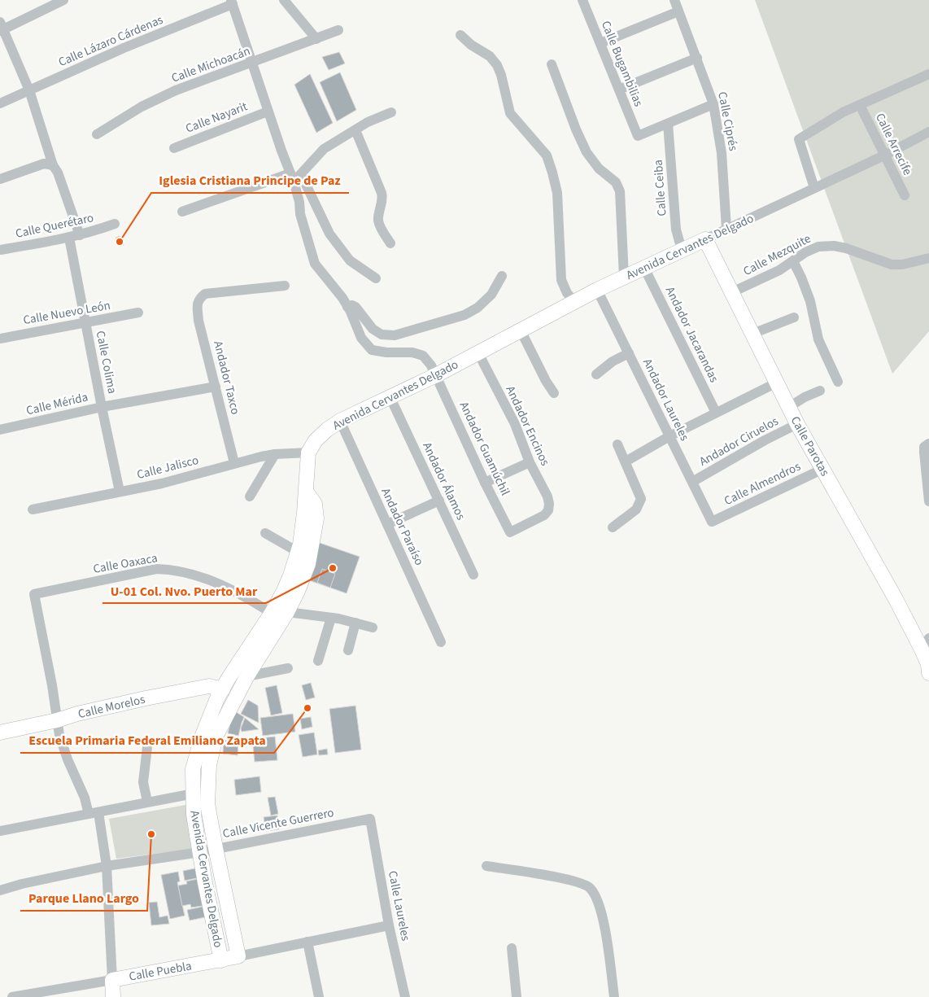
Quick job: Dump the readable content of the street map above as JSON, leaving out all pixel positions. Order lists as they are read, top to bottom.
{
  "streets": {
    "street": [
      "Calle Lázaro Cárdenas",
      "Calle Bugambilias",
      "Calle Michoacán",
      "Calle Nayarit",
      "Calle Ciprés",
      "Calle Arrecife",
      "Calle Ceiba",
      "Calle Querétaro",
      "Avenida Cervantes Delgado",
      "Calle Mezquite",
      "Calle Nuevo León",
      "Andador Jacarandas",
      "Calle Colima",
      "Andador Taxco",
      "Andador Laureles",
      "Calle Mérida",
      "Andador Encinos",
      "Andador Ciruelos",
      "Calle Parotas",
      "Andador Guamúchil",
      "Calle Jalisco",
      "Andador Álamos",
      "Calle Almendros",
      "Andador Paraíso",
      "Calle Oaxaca",
      "Calle Morelos",
      "Calle Vicente Guerrero",
      "Calle Laureles",
      "Calle Puebla"
    ]
  },
  "crossings": [
    ["Calle Bugambilias", "Calle Ceiba"],
    ["Calle Ciprés", "Avenida Cervantes Delgado"],
    ["Calle Arrecife", "Avenida Cervantes Delgado"],
    ["Calle Ceiba", "Avenida Cervantes Delgado"],
    ["Calle Querétaro", "Calle Colima"],
    ["Avenida Cervantes Delgado", "Andador Jacarandas"],
    ["Avenida Cervantes Delgado", "Andador Laureles"],
    ["Avenida Cervantes Delgado", "Andador Encinos"],
    ["Avenida Cervantes Delgado", "Calle Parotas"],
    ["Avenida Cervantes Delgado", "Andador Guamúchil"],
    ["Avenida Cervantes Delgado", "Calle Jalisco"],
    ["Avenida Cervantes Delgado", "Andador Álamos"],
    ["Avenida Cervantes Delgado", "Andador Paraíso"],
    ["Avenida Cervantes Delgado", "Calle Oaxaca"],
    ["Avenida Cervantes Delgado", "Calle Morelos"],
    ["Avenida Cervantes Delgado", "Calle Vicente Guerrero"],
    ["Avenida Cervantes Delgado", "Calle Puebla"],
    ["Calle Mezquite", "Calle Parotas"],
    ["Calle Nuevo León", "Calle Colima"],
    ["Calle Colima", "Calle Mérida"],
    ["Calle Colima", "Calle Jalisco"],
    ["Andador Taxco", "Calle Mérida"],
    ["Andador Taxco", "Calle Jalisco"],
    ["Andador Laureles", "Andador Ciruelos"],
    ["Andador Laureles", "Calle Almendros"],
    ["Andador Encinos", "Andador Guamúchil"],
    ["Andador Ciruelos", "Calle Parotas"],
    ["Calle Parotas", "Calle Almendros"],
    ["Calle Oaxaca", "Calle Morelos"],
    ["Calle Vicente Guerrero", "Calle Laureles"],
    ["Calle Laureles", "Calle Puebla"]
  ],
  "places": [
    "Iglesia Cristiana Principe de Paz",
    "U-01 Col. Nvo. Puerto Mar",
    "Escuela Primaria Federal Emiliano Zapata",
    "Parque Llano Largo"
  ]
}
